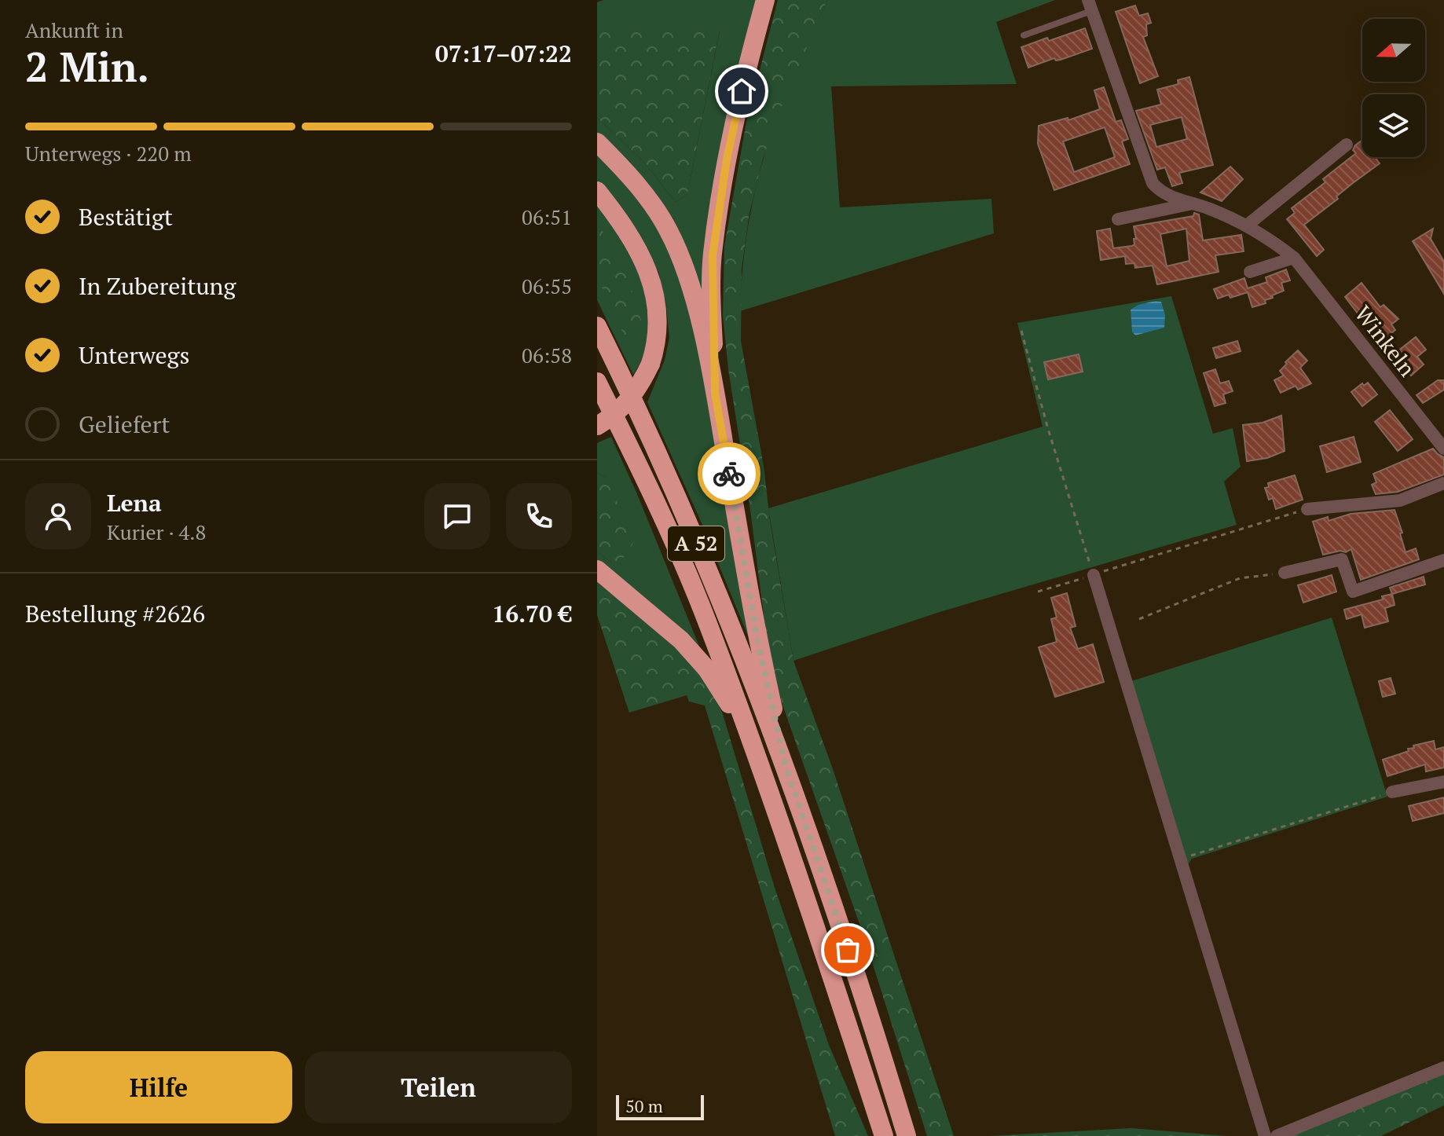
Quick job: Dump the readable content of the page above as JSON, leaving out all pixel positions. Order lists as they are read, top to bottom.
{
  "streets": {
    "highway": ["A 52"],
    "street": ["Winkeln"]
  },
  "scale_bar": "50 m",
  "north": "left",
  "page": {
    "heading": ["2 Min.", "Ankunft in", "07:17–07:22"],
    "panel": [
      "Lena",
      "Kurier · 4.8",
      "Bestellung #2626",
      "16.70 €"
    ],
    "bar": "Unterwegs · 220 m",
    "list": [
      ["Bestätigt", "06:51"],
      ["In Zubereitung", "06:55"],
      ["Unterwegs", "06:58"],
      "Geliefert"
    ],
    "buttons": ["Hilfe", "Teilen"],
    "scale": "50 m"
  }
}
